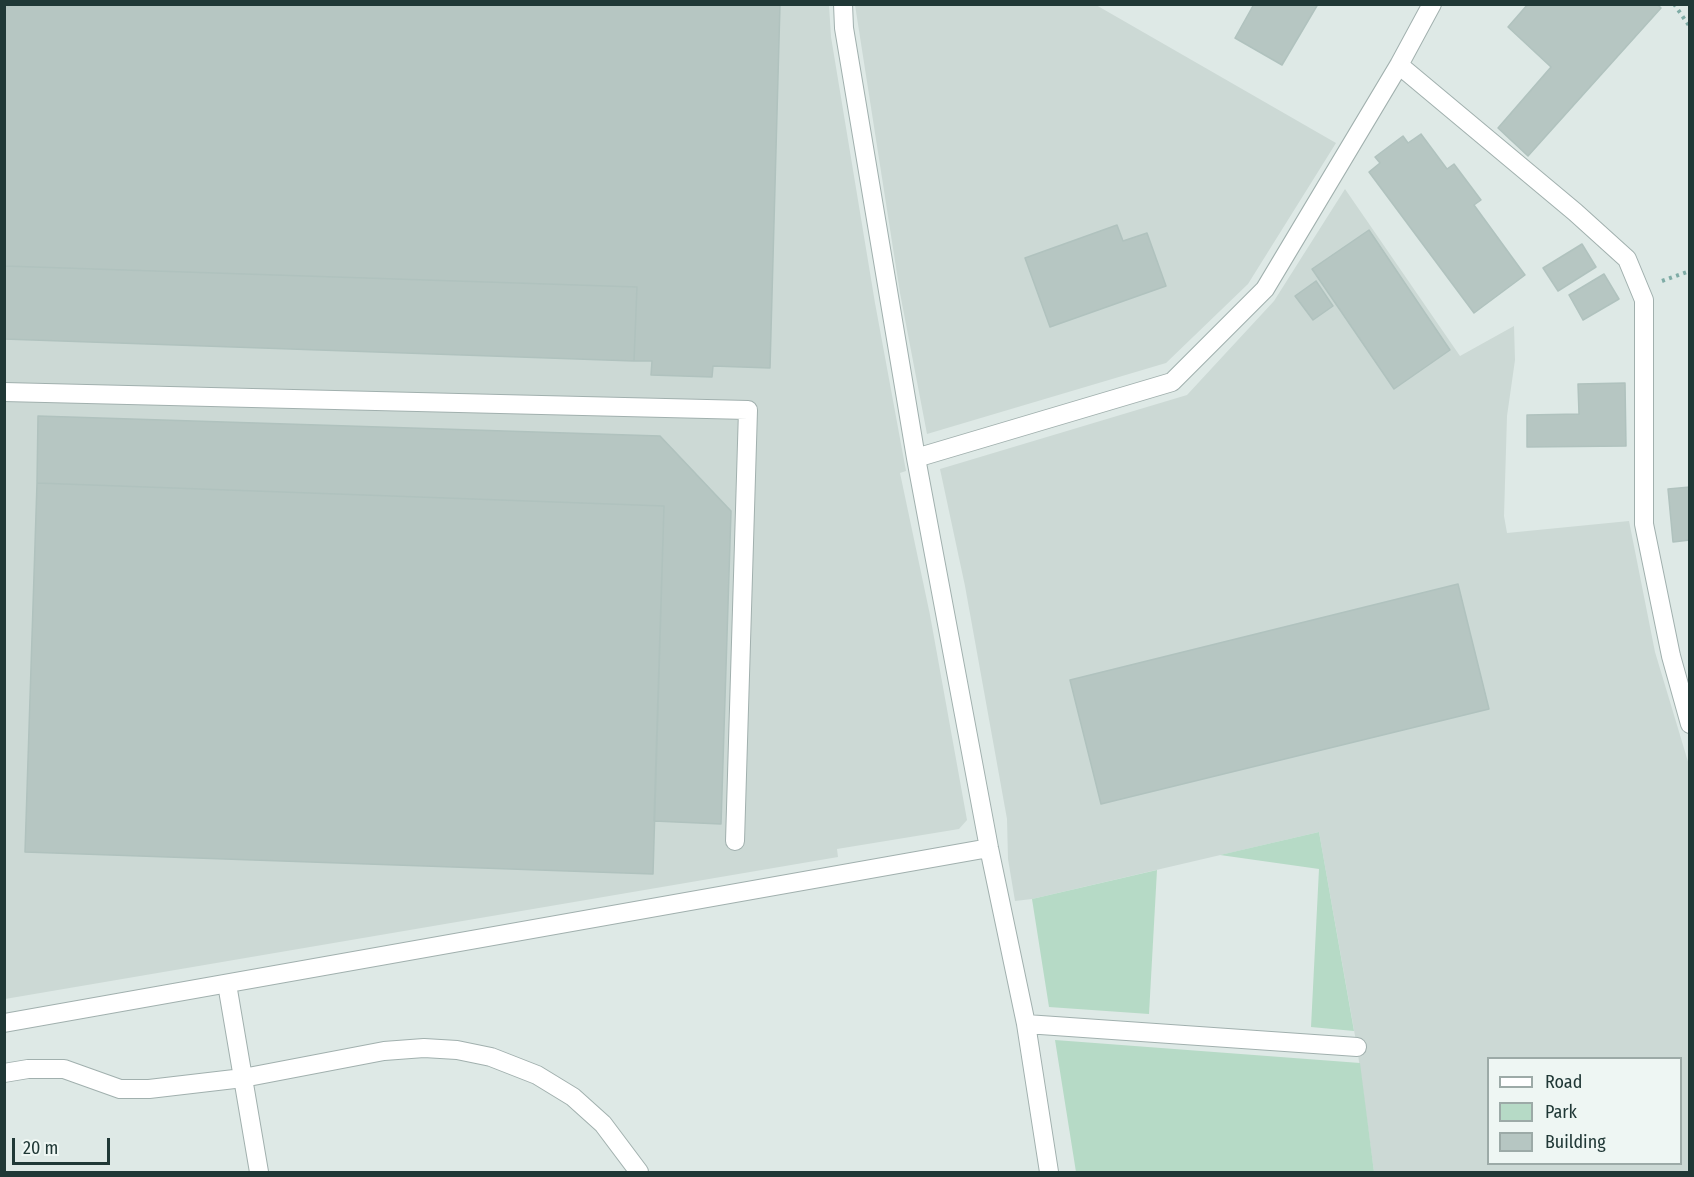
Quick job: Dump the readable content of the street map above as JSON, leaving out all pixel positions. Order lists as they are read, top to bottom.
{
  "legend": ["Road", "Park", "Building"],
  "scale_bar": "20 m"
}
